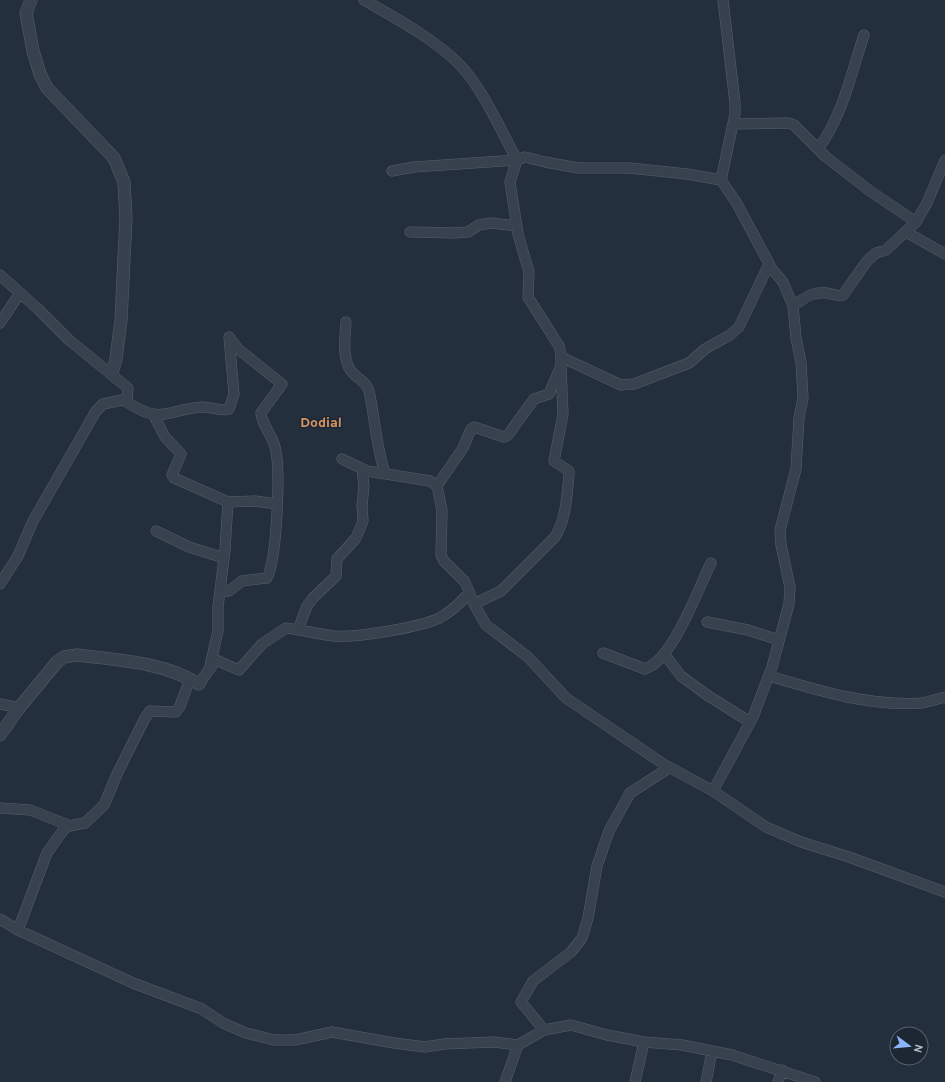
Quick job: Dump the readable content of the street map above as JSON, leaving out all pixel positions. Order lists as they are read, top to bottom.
{
  "districts": ["Dodial"],
  "north": "right"
}
